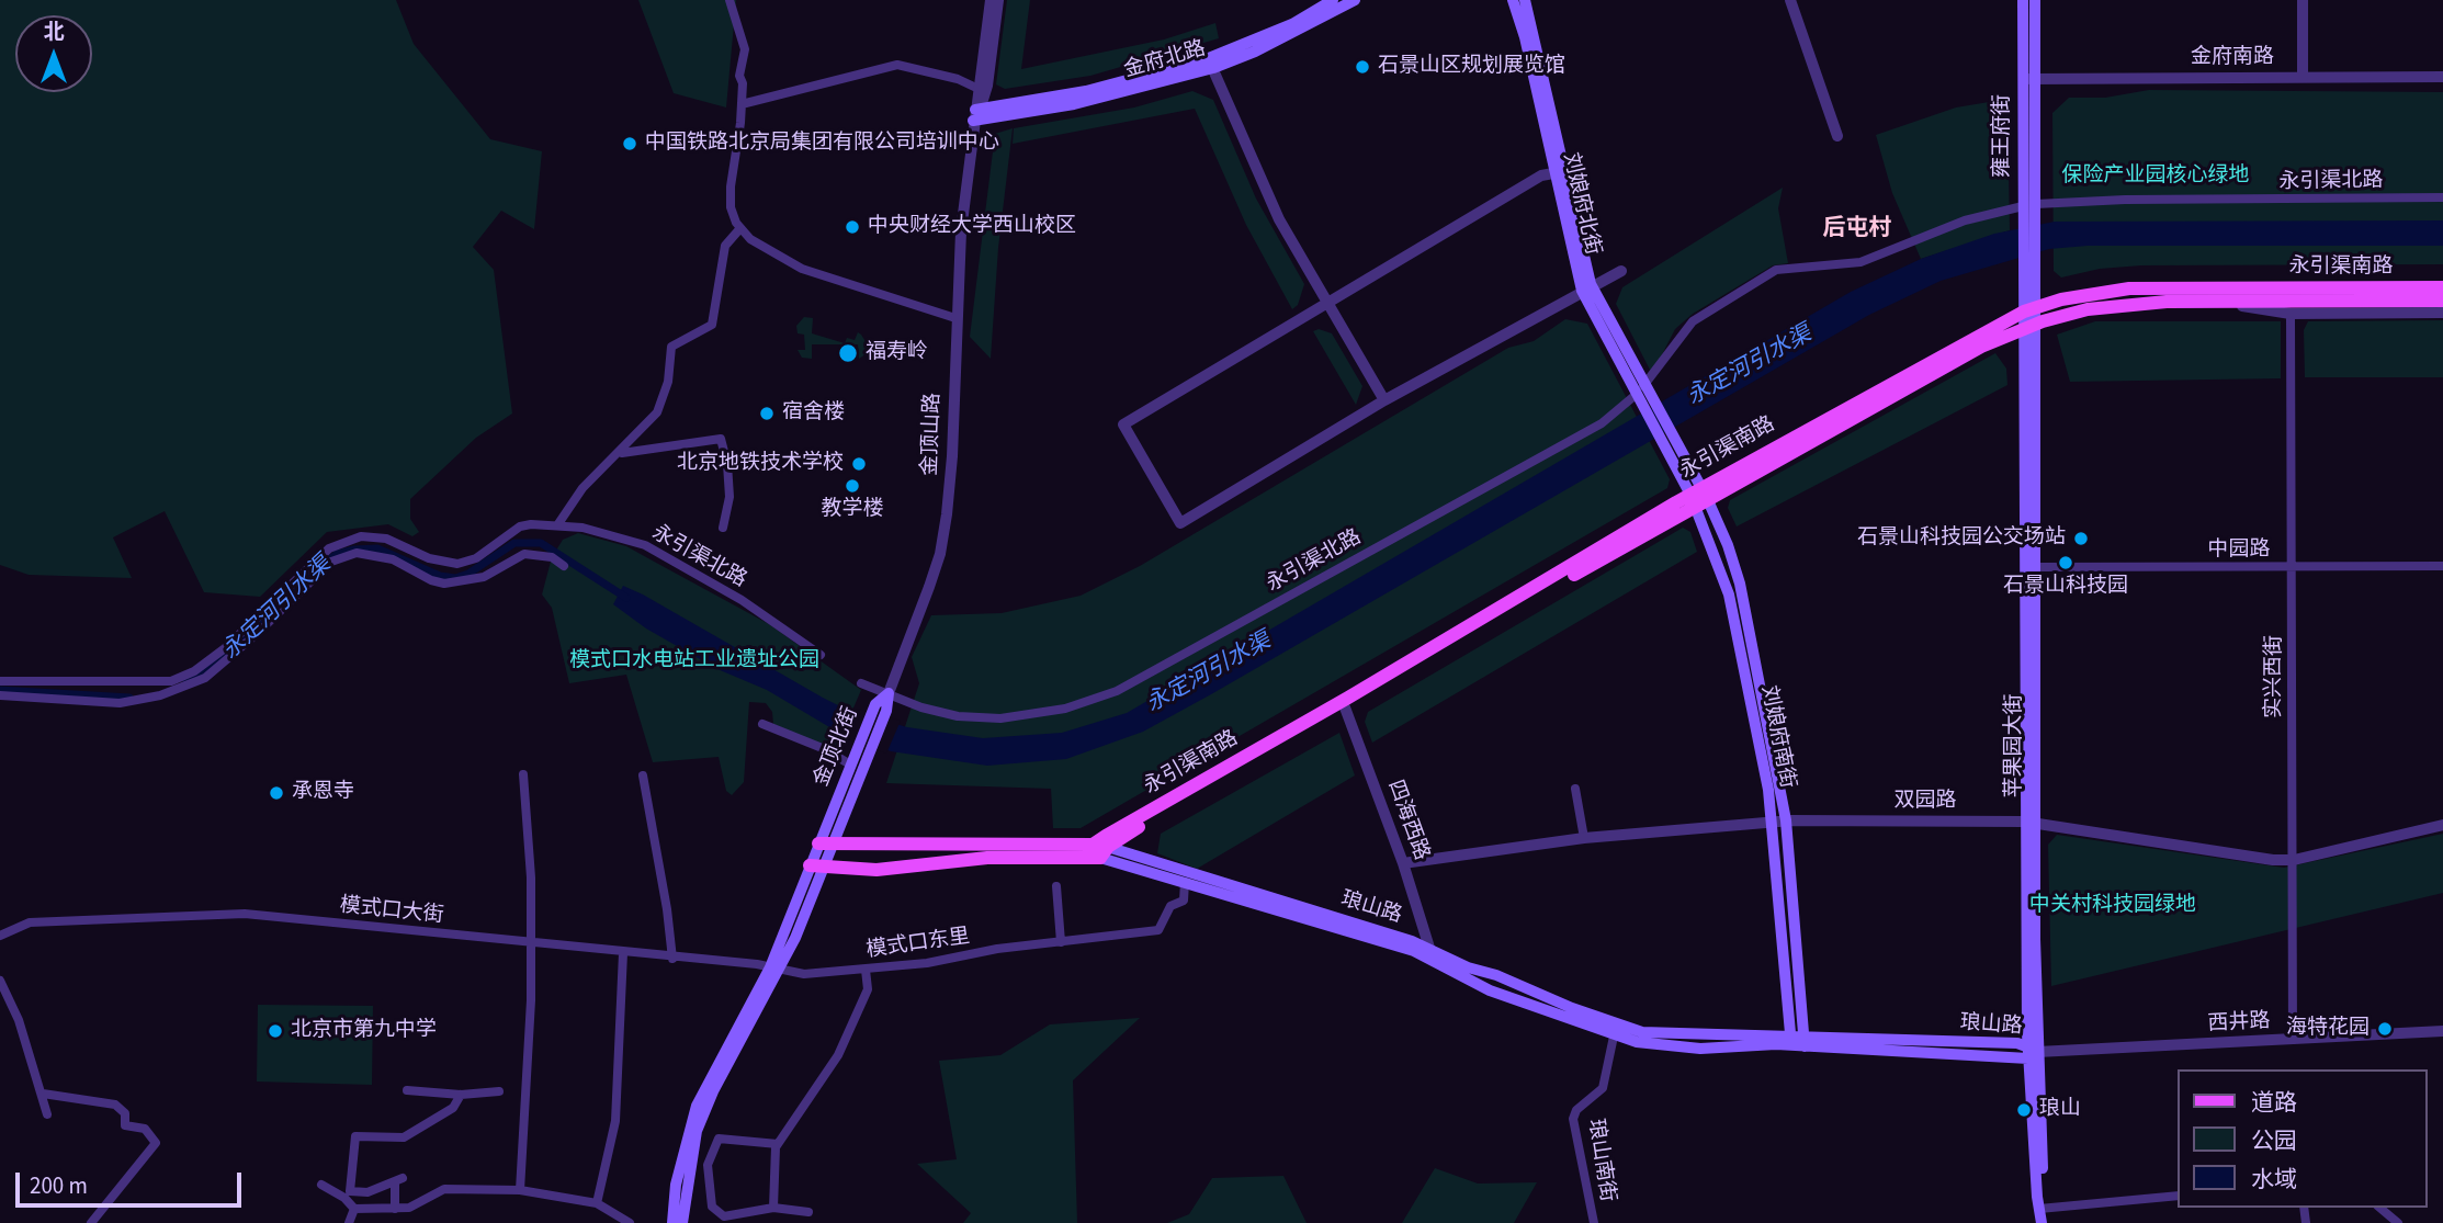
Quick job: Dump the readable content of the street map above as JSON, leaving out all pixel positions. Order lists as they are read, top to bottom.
{
  "streets": {
    "main road": [
      "金府北路",
      "雍王府街",
      "刘娘府北街",
      "永引渠南路",
      "刘娘府南街",
      "苹果园大街",
      "金顶北街",
      "琅山路"
    ],
    "street": [
      "金府南路",
      "永引渠北路",
      "金顶山路",
      "中园路",
      "实兴西街",
      "双园路",
      "四海西路",
      "模式口大街",
      "模式口东里",
      "西井路",
      "琅山南街"
    ]
  },
  "crossings": [
    ["金府南路", "雍王府街"],
    ["金府北路", "金顶山路"],
    ["雍王府街", "永引渠北路"],
    ["雍王府街", "苹果园大街"],
    ["永引渠北路", "刘娘府北街"],
    ["永引渠北路", "金顶山路"],
    ["永引渠北路", "金顶北街"],
    ["刘娘府北街", "永引渠南路"],
    ["刘娘府北街", "刘娘府南街"],
    ["永引渠南路", "刘娘府南街"],
    ["永引渠南路", "苹果园大街"],
    ["永引渠南路", "金顶北街"],
    ["永引渠南路", "四海西路"],
    ["永引渠南路", "琅山路"],
    ["金顶山路", "金顶北街"],
    ["中园路", "实兴西街"],
    ["中园路", "苹果园大街"],
    ["实兴西街", "双园路"],
    ["实兴西街", "西井路"],
    ["刘娘府南街", "双园路"],
    ["刘娘府南街", "琅山路"],
    ["苹果园大街", "双园路"],
    ["苹果园大街", "琅山路"],
    ["苹果园大街", "西井路"],
    ["金顶北街", "模式口大街"],
    ["金顶北街", "模式口东里"],
    ["双园路", "四海西路"],
    ["四海西路", "琅山路"],
    ["琅山路", "模式口东里"],
    ["琅山路", "西井路"],
    ["琅山路", "琅山南街"],
    ["模式口大街", "模式口东里"]
  ],
  "districts": ["后屯村"],
  "water": ["永定河引水渠"],
  "parks": ["保险产业园核心绿地", "模式口水电站工业遗址公园", "中关村科技园绿地"],
  "places": [
    "石景山区规划展览馆",
    "中国铁路北京局集团有限公司培训中心",
    "中央财经大学西山校区",
    "福寿岭",
    "宿舍楼",
    "北京地铁技术学校",
    "教学楼",
    "石景山科技园公交场站",
    "石景山科技园",
    "承恩寺",
    "海特花园",
    "北京市第九中学",
    "琅山"
  ],
  "legend": ["道路", "公园", "水域"],
  "scale_bar": "200 m",
  "north": "top"
}
